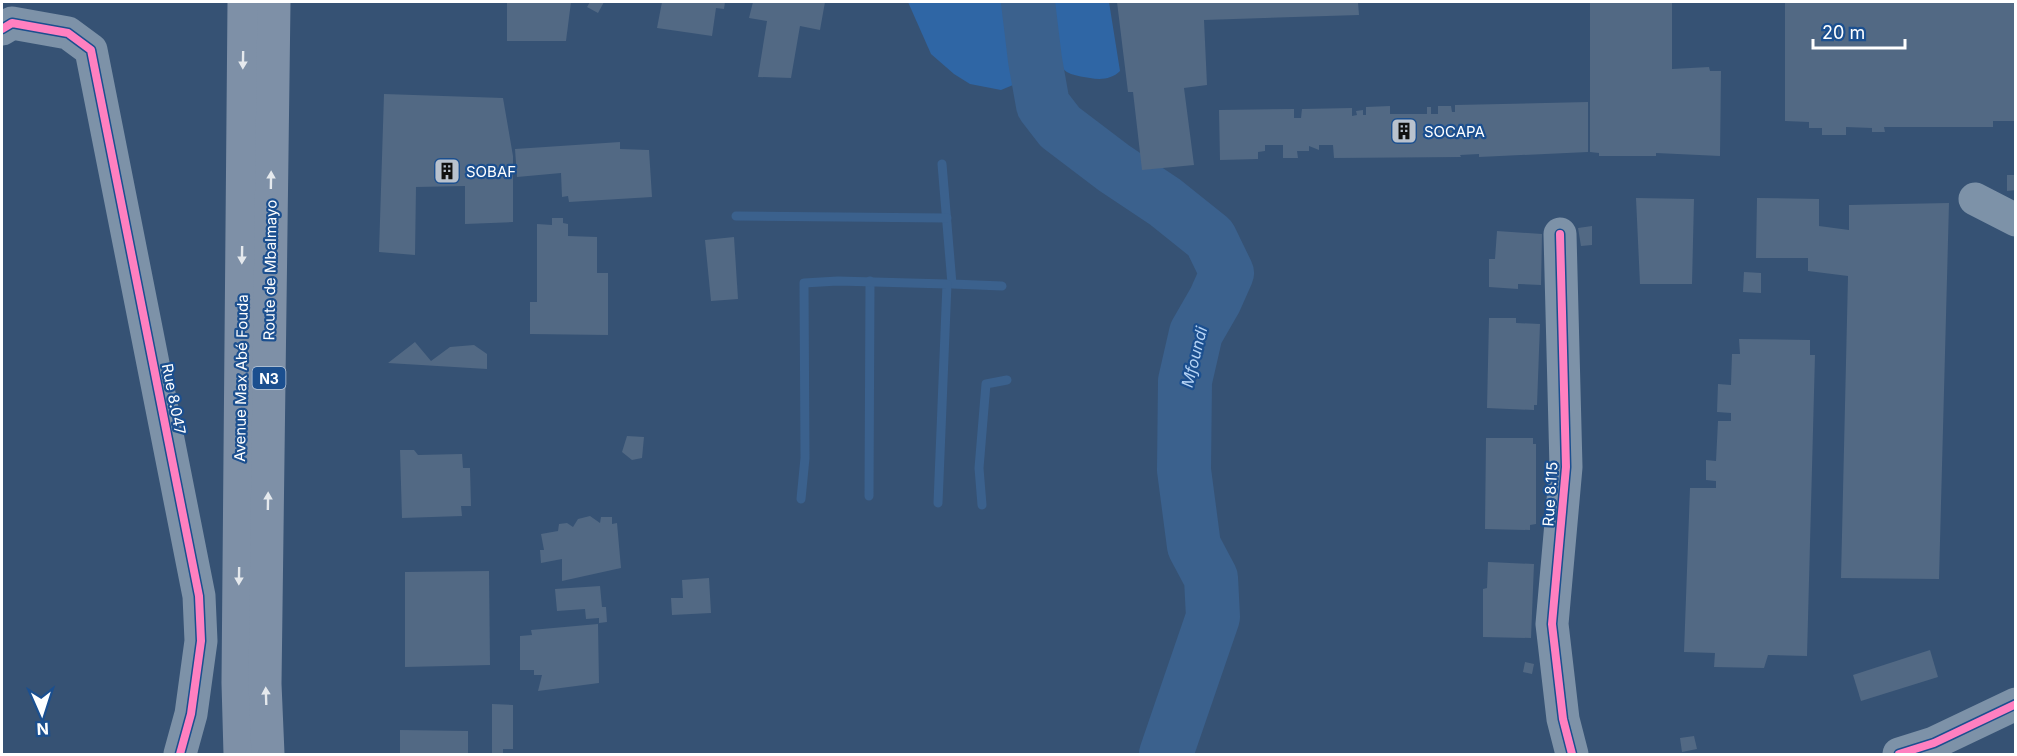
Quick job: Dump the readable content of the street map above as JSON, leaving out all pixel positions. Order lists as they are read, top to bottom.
{
  "streets": {
    "highway": ["Route de Mbalmayo", "Avenue Max Abé Fouda", "N3"],
    "street": ["Rue 8.047", "Rue 8.115"]
  },
  "one_way": ["Route de Mbalmayo", "Avenue Max Abé Fouda"],
  "water": ["Mfoundi"],
  "places": {
    "building": ["SOCAPA", "SOBAF"]
  },
  "scale_bar": "20 m",
  "north": "bottom"
}
